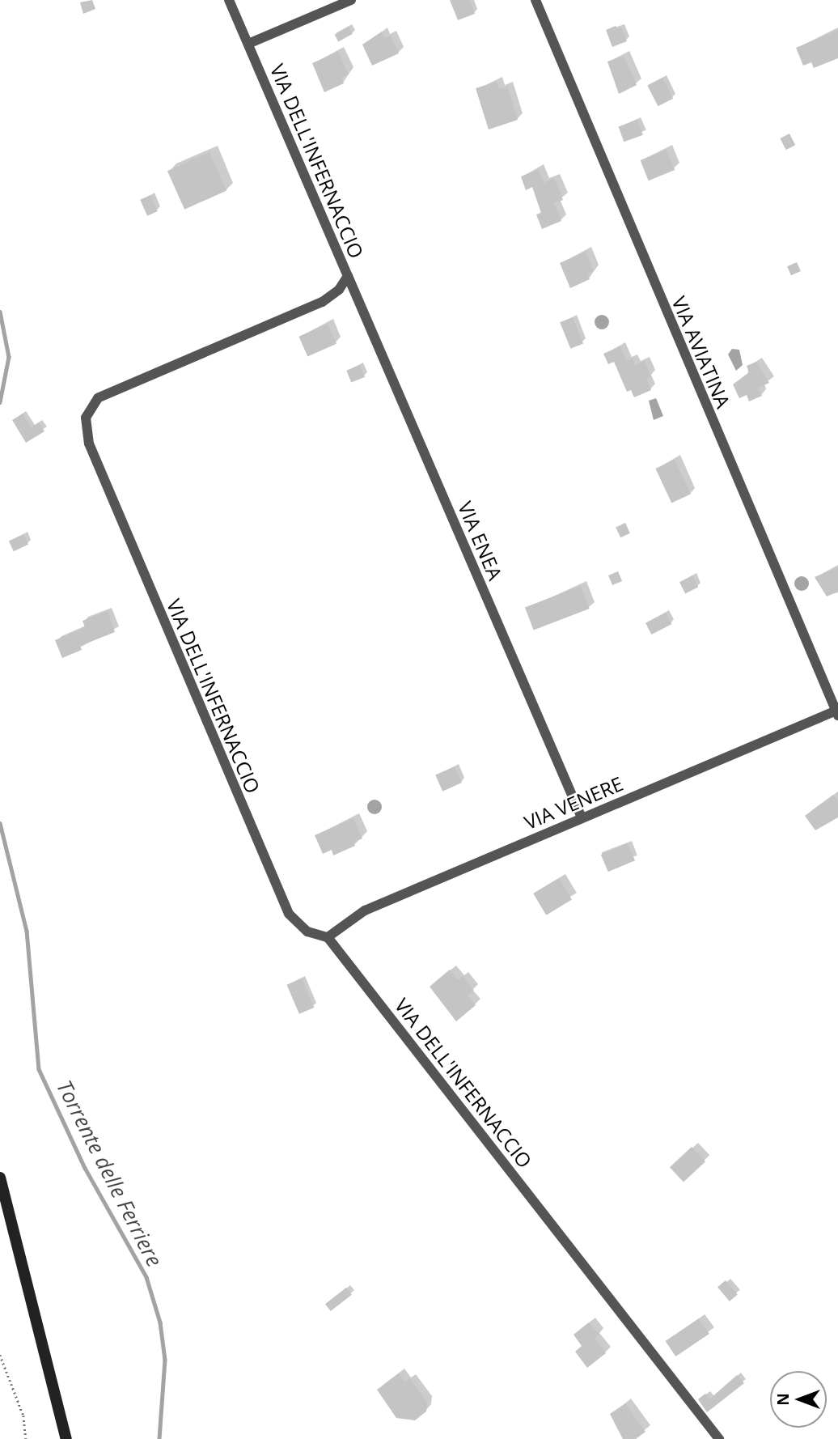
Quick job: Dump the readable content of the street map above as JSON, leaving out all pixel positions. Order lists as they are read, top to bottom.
{
  "streets": {
    "street": [
      "VIA DELL'INFERNACCIO",
      "VIA AVIATINA",
      "VIA ENEA",
      "VIA VENERE"
    ]
  },
  "crossings": [
    ["VIA DELL'INFERNACCIO", "VIA ENEA"],
    ["VIA DELL'INFERNACCIO", "VIA VENERE"],
    ["VIA AVIATINA", "VIA VENERE"],
    ["VIA ENEA", "VIA VENERE"]
  ],
  "water": ["Torrente delle Ferriere"],
  "north": "left"
}
